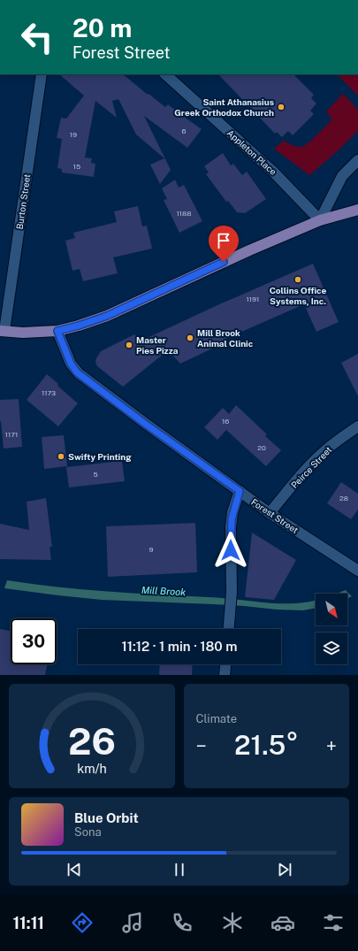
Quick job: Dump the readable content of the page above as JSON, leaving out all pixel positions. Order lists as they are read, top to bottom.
{
  "streets": {
    "street": [
      "Appleton Place",
      "Burton Street",
      "Peirce Street",
      "Forest Street"
    ]
  },
  "crossings": [
    ["Peirce Street", "Forest Street"]
  ],
  "water": ["Mill Brook"],
  "places": [
    "Saint Athanasius Greek Orthodox Church",
    "Collins Office Systems, Inc.",
    "Mill Brook Animal Clinic",
    "Master Pies Pizza",
    "Swifty Printing"
  ],
  "house_numbers": [
    "6",
    "19",
    "15",
    "1188",
    "1191",
    "1173",
    "16",
    "1171",
    "20",
    "5",
    "28",
    "9"
  ],
  "north": "bottom right",
  "page": {
    "turn": ["20 m", "Forest Street"],
    "limit": "30",
    "trip": "11:12 · 1 min · 180 m",
    "tile": "Climate",
    "heat": ["−", "21.5°", "+"],
    "song": ["Blue Orbit", "Sona"],
    "tabs": "11:11",
    "gauge": ["26", "km/h"]
  }
}
